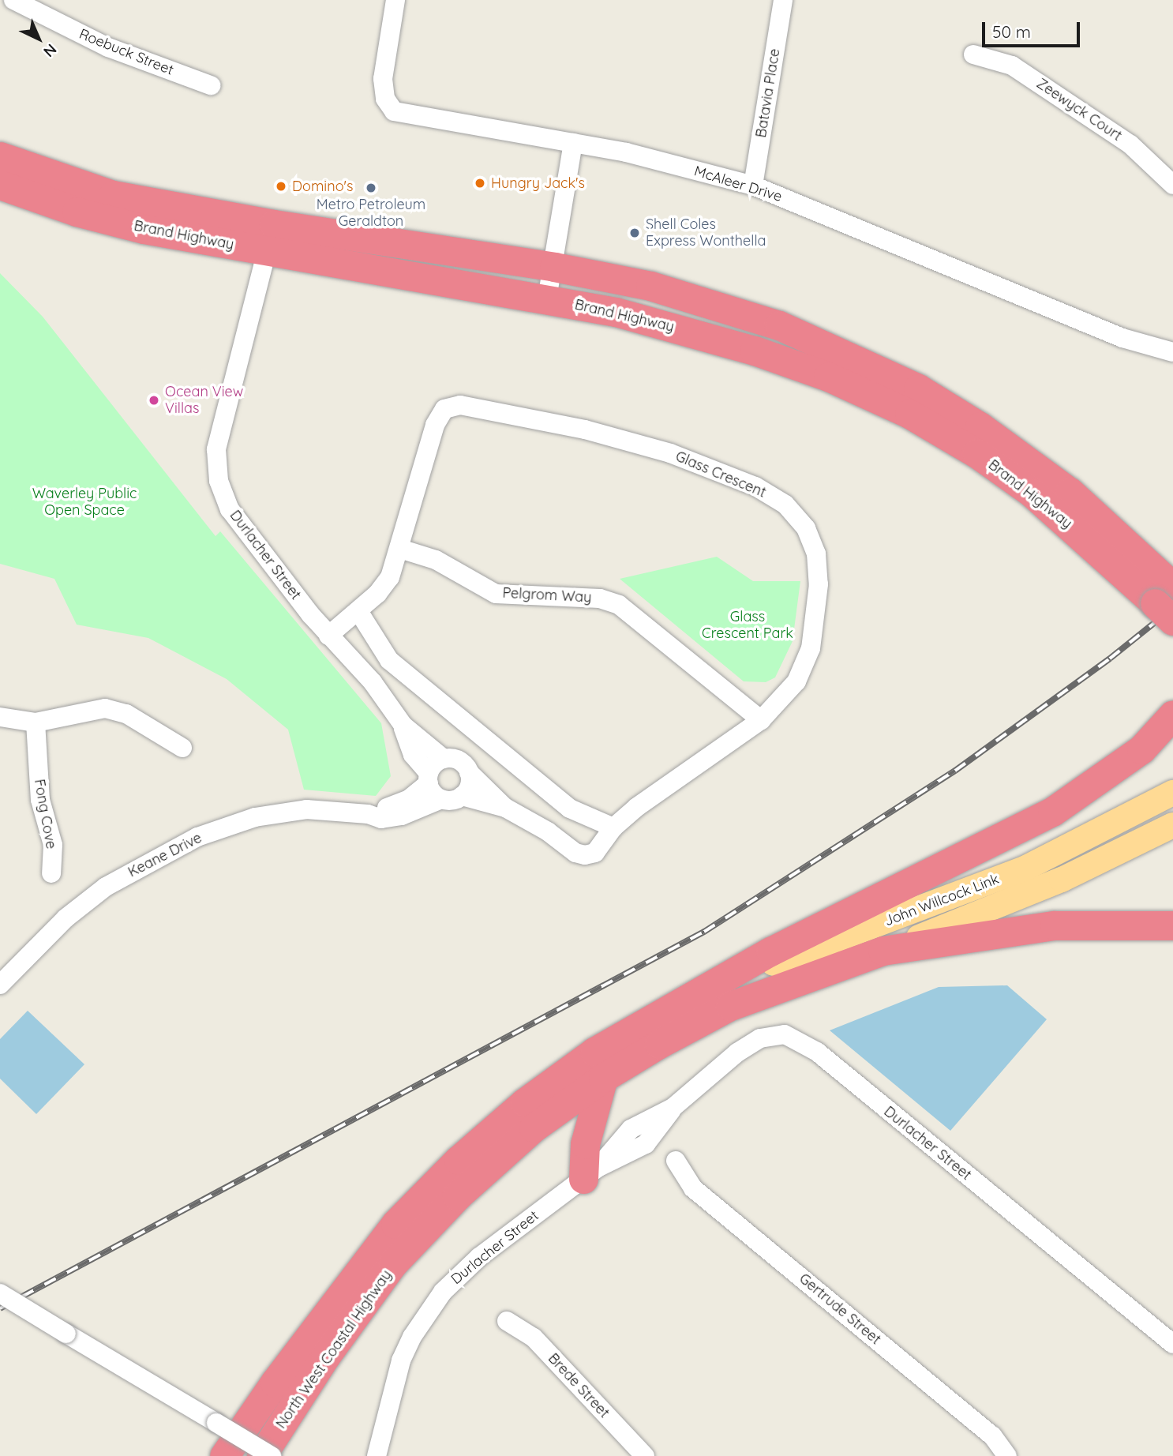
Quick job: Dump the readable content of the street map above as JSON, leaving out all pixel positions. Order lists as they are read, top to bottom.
{
  "streets": {
    "highway": ["Brand Highway", "North West Coastal Highway"],
    "main road": ["John Willcock Link"],
    "street": [
      "Roebuck Street",
      "Batavia Place",
      "Zeewyck Court",
      "McAleer Drive",
      "Glass Crescent",
      "Durlacher Street",
      "Pelgrom Way",
      "Fong Cove",
      "Keane Drive",
      "Gertrude Street",
      "Brede Street"
    ]
  },
  "crossings": [
    ["Batavia Place", "McAleer Drive"],
    ["Brand Highway", "Durlacher Street"],
    ["Glass Crescent", "Durlacher Street"],
    ["Glass Crescent", "Pelgrom Way"],
    ["Durlacher Street", "Keane Drive"],
    ["John Willcock Link", "North West Coastal Highway"]
  ],
  "parks": ["Waverley Public Open Space", "Glass Crescent Park"],
  "places": [
    "Hungry Jack's",
    "Domino's",
    "Metro Petroleum Geraldton",
    "Shell Coles Express Wonthella",
    "Ocean View Villas"
  ],
  "scale_bar": "50 m",
  "north": "bottom right"
}
